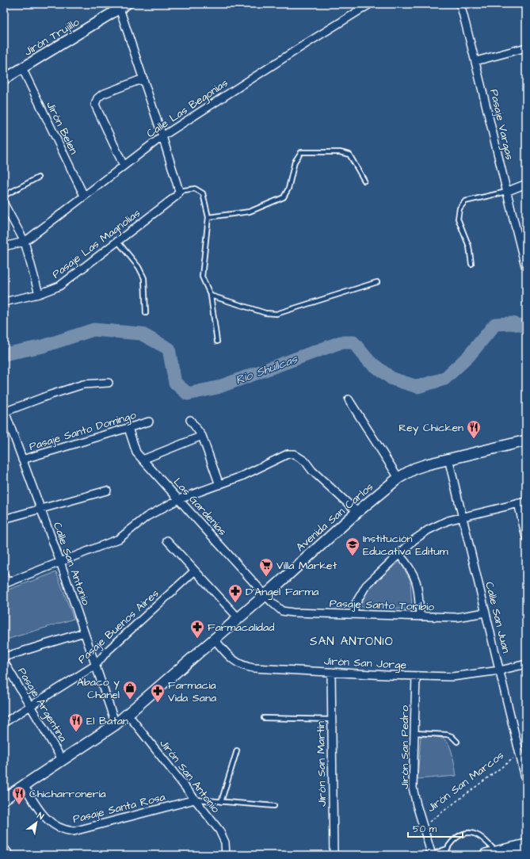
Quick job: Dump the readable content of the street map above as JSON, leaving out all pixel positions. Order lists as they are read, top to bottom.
{
  "streets": {
    "main road": ["Avenida San Carlos"],
    "street": [
      "Jirón Trujillo",
      "Calle Las Begonias",
      "Pasaje Vargas",
      "Jirón Belen",
      "Pasaje Las Magnolias",
      "Pasaje Santo Domingo",
      "Las Gardenias",
      "Calle San Antonio",
      "Pasaje Santo Toribio",
      "Calle San Juan",
      "Pasaje Buenos Aires",
      "Jirón San Jorge",
      "Pasaje Argentina",
      "Jirón San Pedro",
      "Jirón San Martín",
      "Jirón San Antonio",
      "Pasaje Santa Rosa"
    ],
    "path": ["Jirón San Marcos"]
  },
  "crossings": [
    ["Jirón Trujillo", "Jirón Belen"],
    ["Calle Las Begonias", "Jirón Belen"],
    ["Pasaje Santo Domingo", "Las Gardenias"],
    ["Pasaje Santo Domingo", "Calle San Antonio"],
    ["Las Gardenias", "Avenida San Carlos"],
    ["Las Gardenias", "Pasaje Santo Toribio"],
    ["Avenida San Carlos", "Calle San Antonio"],
    ["Avenida San Carlos", "Pasaje Santo Toribio"],
    ["Avenida San Carlos", "Calle San Juan"],
    ["Avenida San Carlos", "Jirón San Jorge"],
    ["Avenida San Carlos", "Pasaje Argentina"],
    ["Avenida San Carlos", "Jirón San Antonio"],
    ["Avenida San Carlos", "Pasaje Santa Rosa"],
    ["Calle San Antonio", "Pasaje Buenos Aires"],
    ["Pasaje Santo Toribio", "Calle San Juan"],
    ["Calle San Juan", "Jirón San Jorge"],
    ["Calle San Juan", "Jirón San Marcos"],
    ["Pasaje Buenos Aires", "Pasaje Argentina"],
    ["Jirón San Jorge", "Jirón San Pedro"],
    ["Jirón San Jorge", "Jirón San Martín"],
    ["Jirón San Pedro", "Jirón San Marcos"],
    ["Jirón San Antonio", "Pasaje Santa Rosa"]
  ],
  "districts": ["SAN ANTONIO"],
  "water": ["Rio Shullcas"],
  "places": {
    "restaurant": ["Rey Chicken", "El Batan", "Chicharronería"],
    "school or university": ["Institución Educativa Editum"],
    "supermarket": ["Villa Market"],
    "pharmacy": ["D'Angel Farma", "Farmacalidad", "Farmacia Vida Sana"],
    "shop": ["Abaco y Chanel"]
  },
  "scale_bar": "50 m",
  "north": "top right"
}
